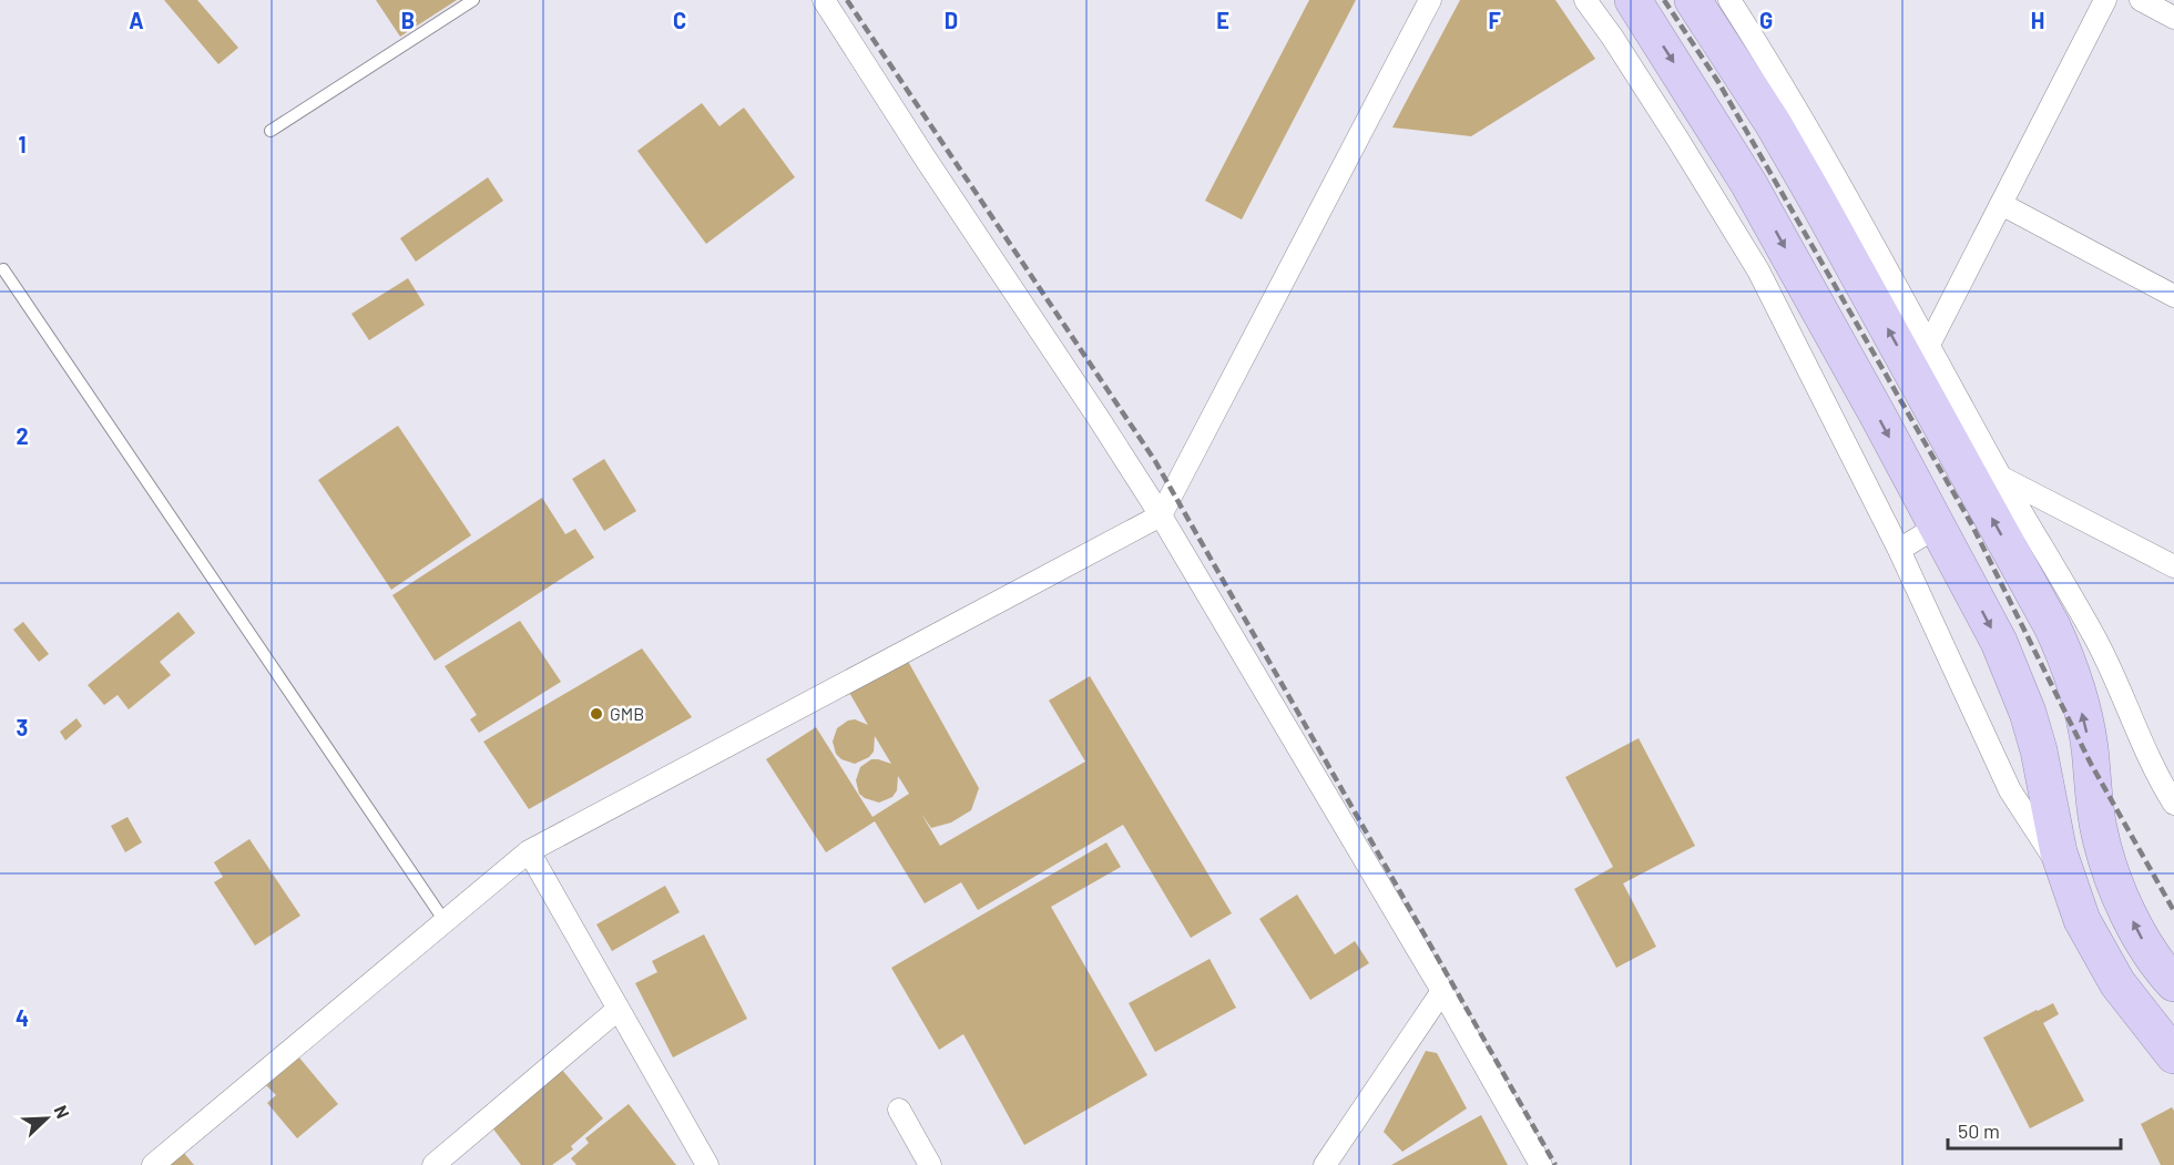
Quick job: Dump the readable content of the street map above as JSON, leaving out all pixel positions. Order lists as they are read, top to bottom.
{
  "places": ["GMB"],
  "scale_bar": "50 m",
  "north": "top right",
  "grid": {
    "columns": [
      "A",
      "B",
      "C",
      "D",
      "E",
      "F",
      "G",
      "H"
    ],
    "rows": [
      "1",
      "2",
      "3",
      "4"
    ]
  }
}
